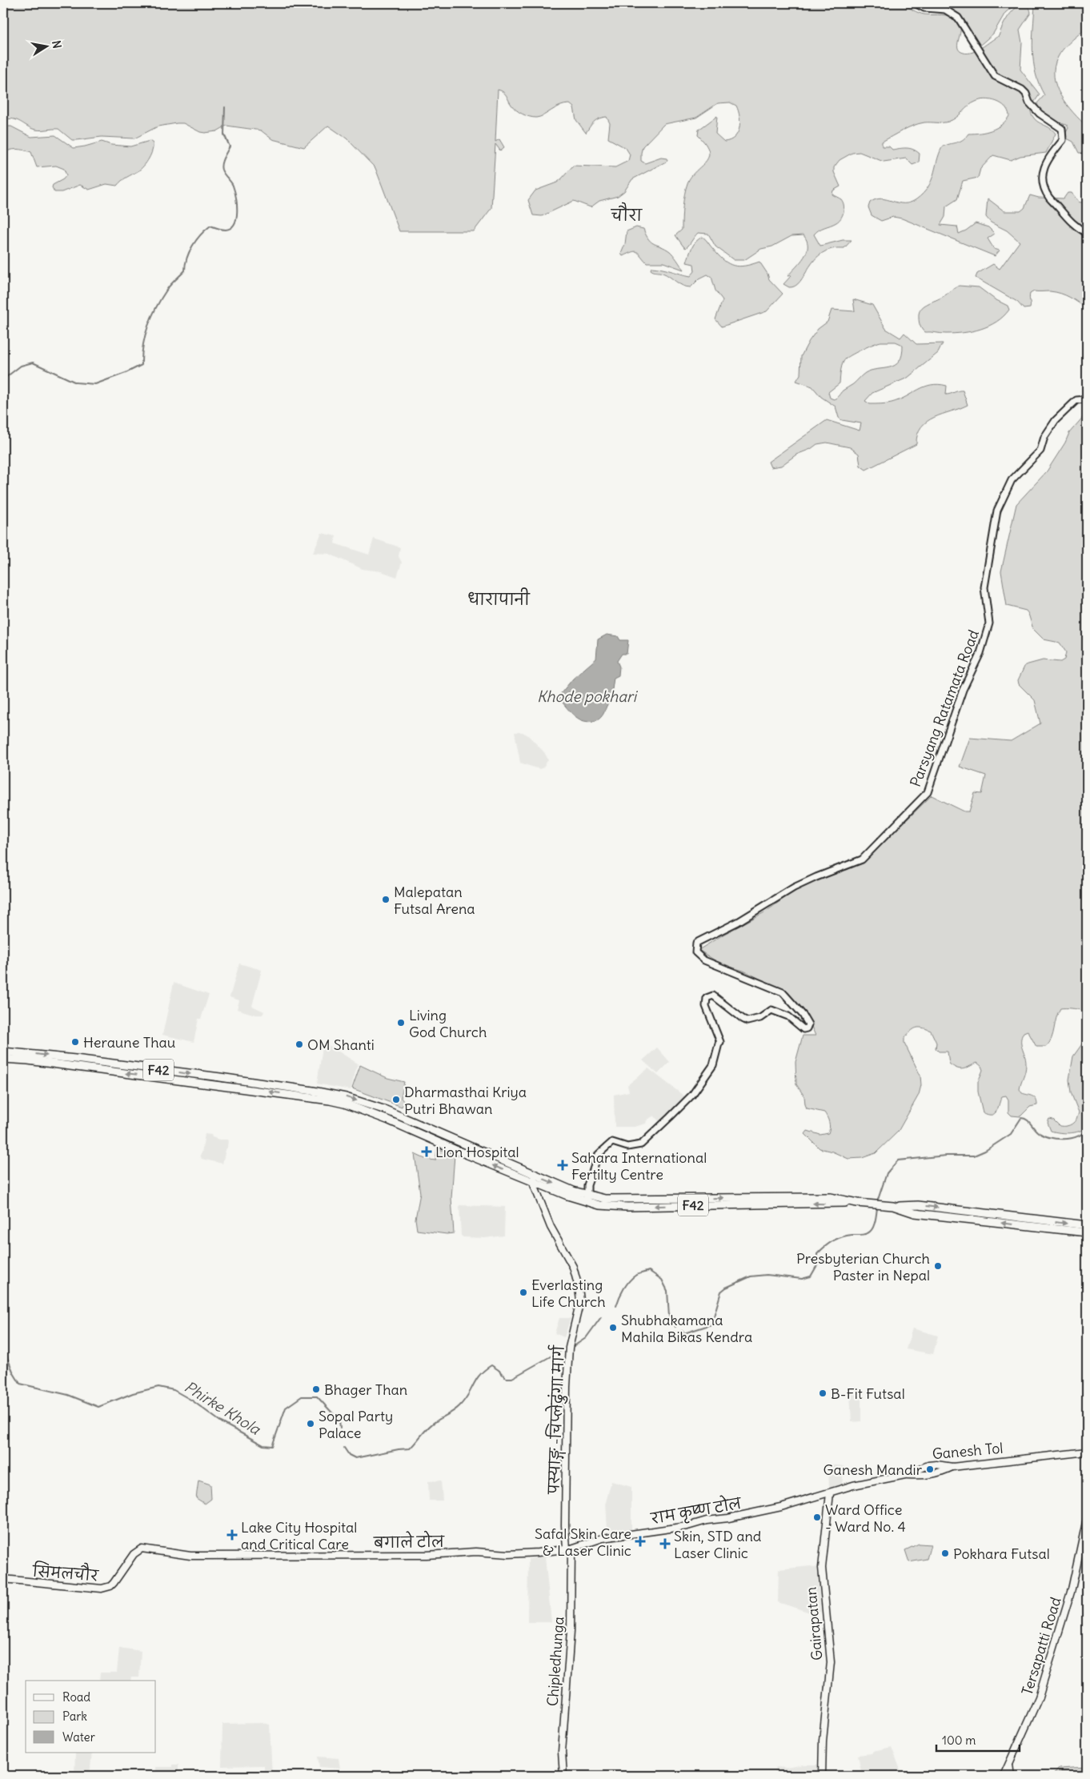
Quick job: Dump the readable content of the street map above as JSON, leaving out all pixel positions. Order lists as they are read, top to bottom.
{
  "streets": {
    "highway": ["F42"],
    "main road": [
      "पस्याङ्ग -चिप्लेढुंगा मार्ग",
      "Ganesh Tol",
      "राम कृष्ण टोल",
      "बगाले टोल",
      "सिमलचौर",
      "Gairapatan",
      "Tersapatti Road",
      "Chipledhunga"
    ],
    "street": ["Parsyang Ratamata Road"]
  },
  "crossings": [
    ["Parsyang Ratamata Road", "F42"],
    ["F42", "पस्याङ्ग -चिप्लेढुंगा मार्ग"],
    ["पस्याङ्ग -चिप्लेढुंगा मार्ग", "राम कृष्ण टोल"],
    ["पस्याङ्ग -चिप्लेढुंगा मार्ग", "बगाले टोल"],
    ["पस्याङ्ग -चिप्लेढुंगा मार्ग", "Chipledhunga"],
    ["Ganesh Tol", "राम कृष्ण टोल"],
    ["Ganesh Tol", "Gairapatan"],
    ["राम कृष्ण टोल", "बगाले टोल"],
    ["राम कृष्ण टोल", "Gairapatan"],
    ["राम कृष्ण टोल", "Chipledhunga"],
    ["बगाले टोल", "सिमलचौर"],
    ["बगाले टोल", "Chipledhunga"]
  ],
  "districts": ["चौरा", "धारापानी"],
  "water": ["Khode pokhari", "Phirke Khola"],
  "places": {
    "other": [
      "Malepatan Futsal Arena",
      "Living God Church",
      "Heraune Thau",
      "OM Shanti",
      "Dharmasthai Kriya Putri Bhawan",
      "Presbyterian Church Paster in Nepal",
      "Everlasting Life Church",
      "Shubhakamana Mahila Bikas Kendra",
      "Bhager Than",
      "B-Fit Futsal",
      "Sopal Party Palace",
      "Ganesh Mandir",
      "Ward Office - Ward No. 4",
      "Pokhara Futsal"
    ],
    "health": [
      "Lion Hospital",
      "Sahara International Fertilty Centre",
      "Lake City Hospital and Critical Care",
      "Safal Skin Care & Laser Clinic",
      "Skin, STD and Laser Clinic"
    ]
  },
  "legend": ["Road", "Park", "Water"],
  "scale_bar": "100 m",
  "north": "right"
}
